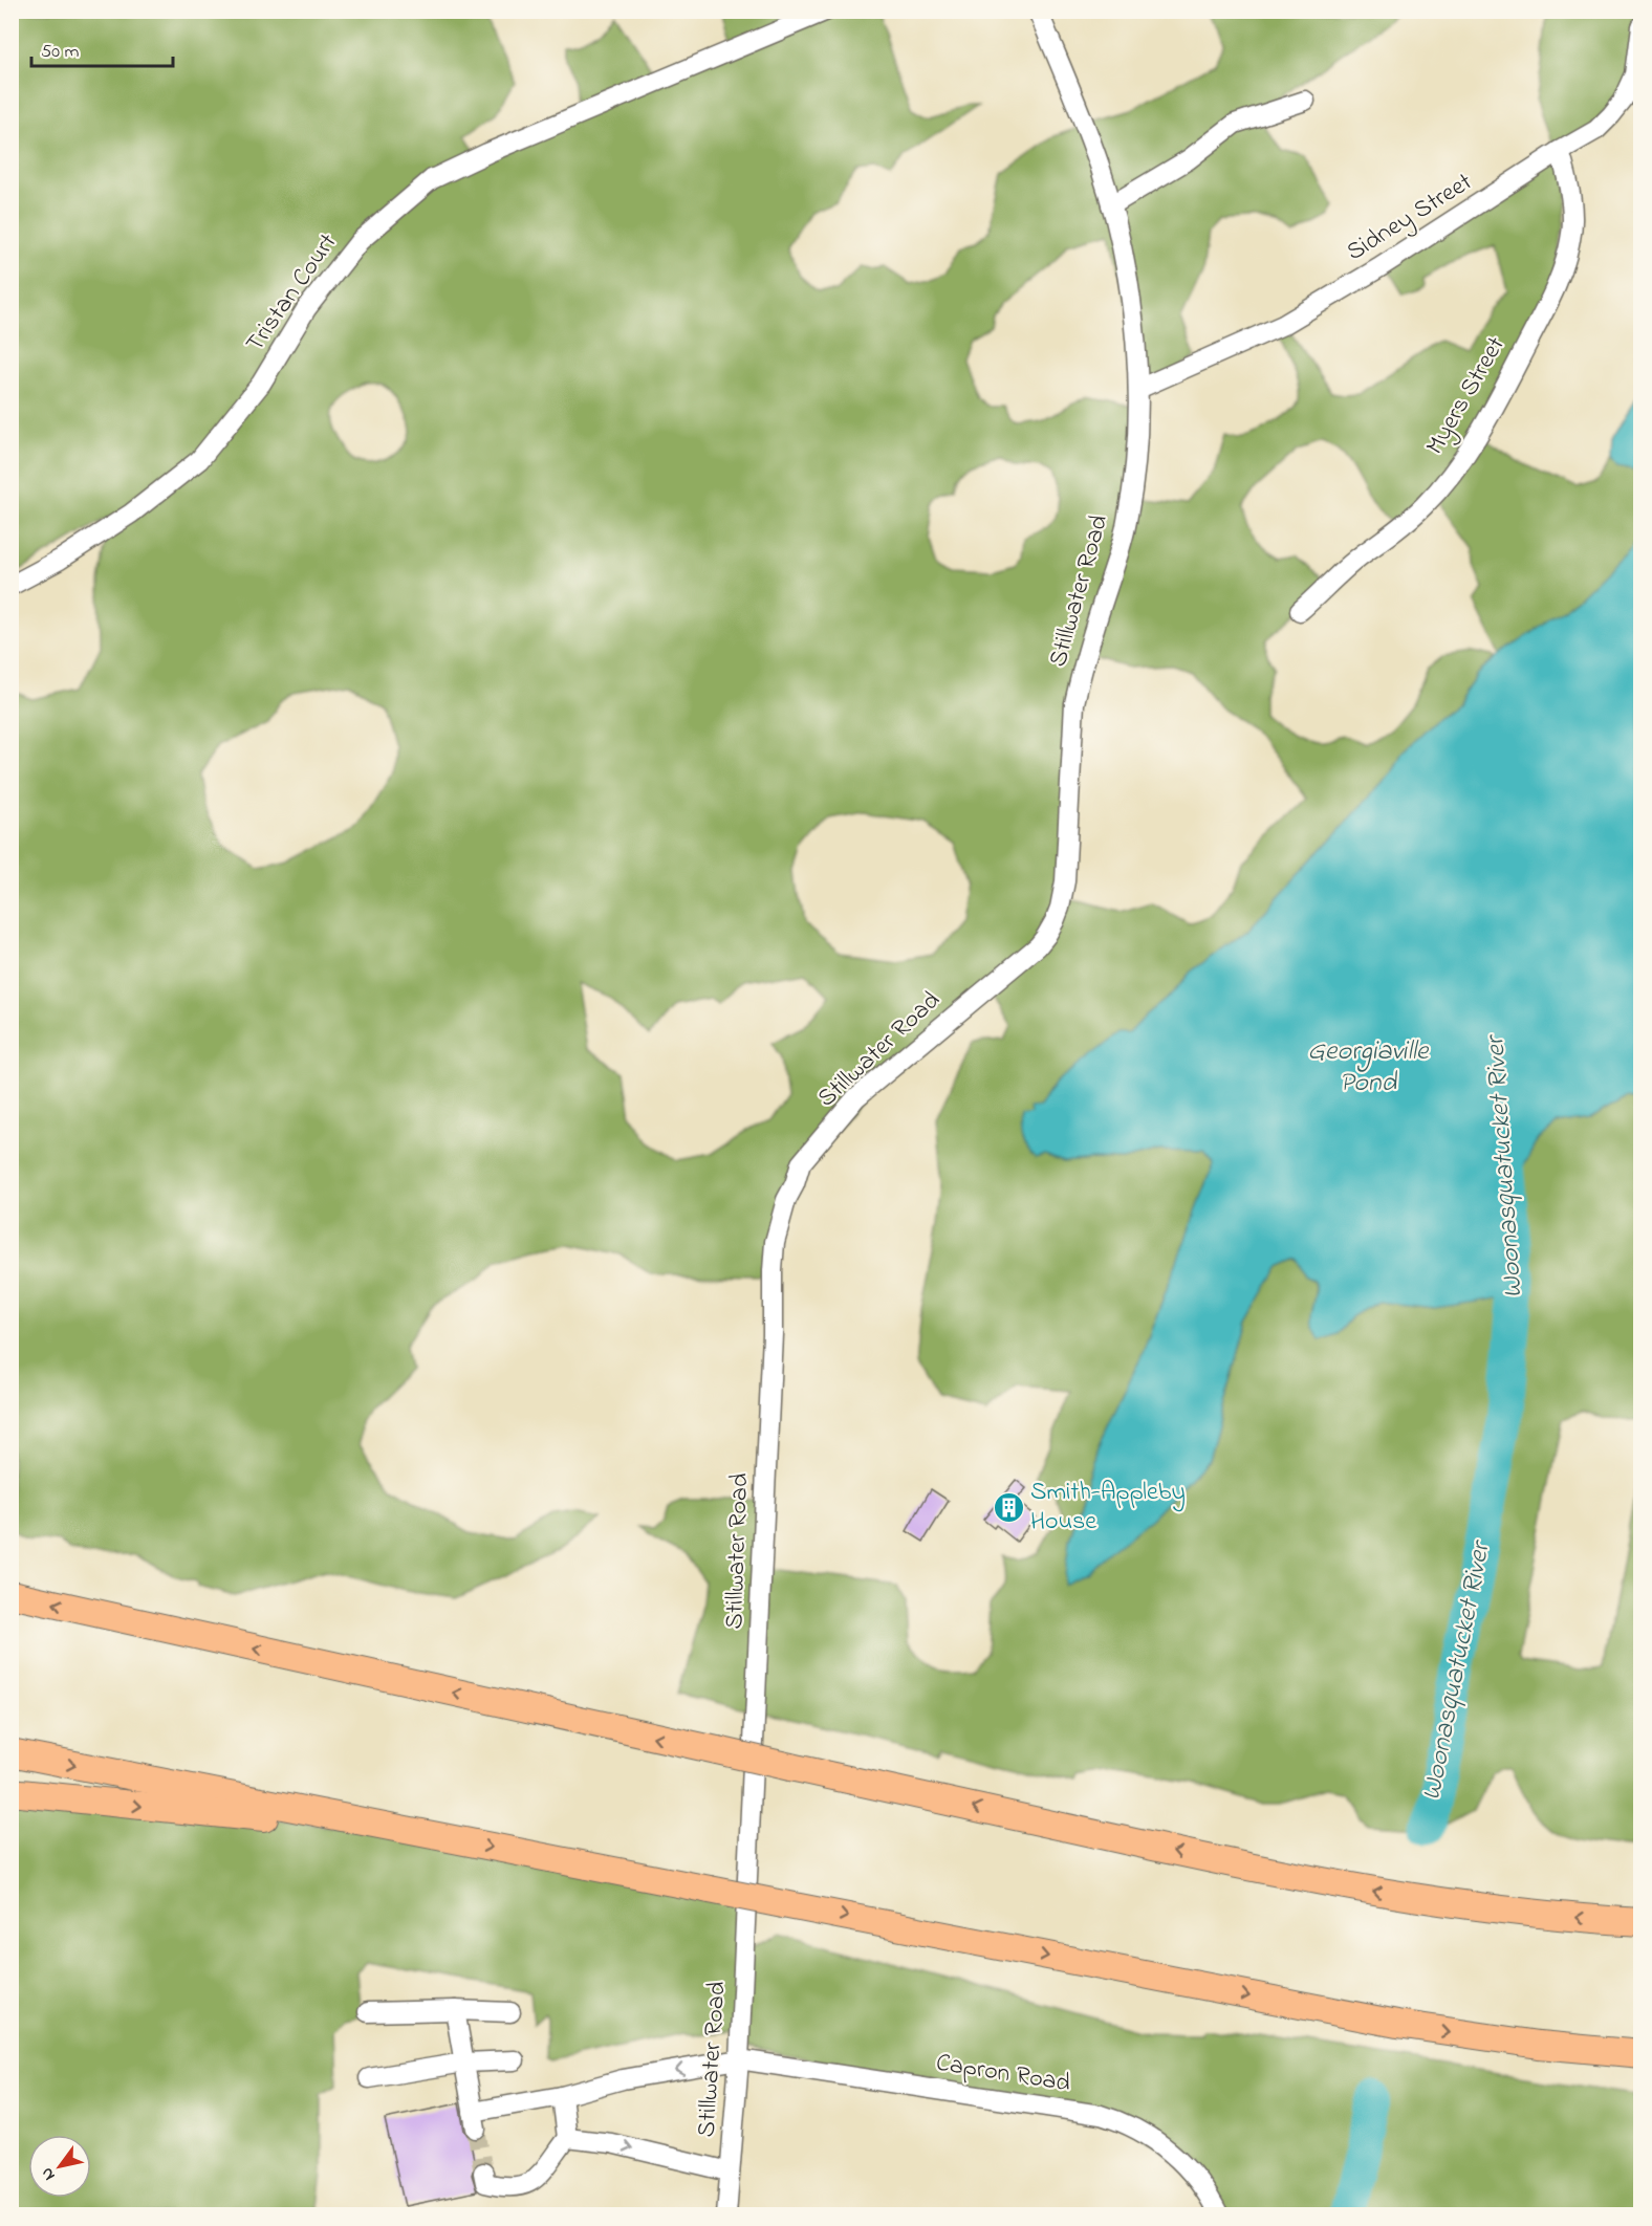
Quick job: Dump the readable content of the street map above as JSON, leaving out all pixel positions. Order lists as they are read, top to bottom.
{
  "streets": {
    "street": [
      "Sidney Street",
      "Tristan Court",
      "Myers Street",
      "Stillwater Road",
      "Capron Road"
    ]
  },
  "crossings": [
    ["Sidney Street", "Myers Street"],
    ["Sidney Street", "Stillwater Road"],
    ["Stillwater Road", "Capron Road"]
  ],
  "water": ["Georgiaville Pond", "Woonasquatucket River"],
  "places": {
    "building": ["Smith-Appleby House"]
  },
  "scale_bar": "50 m",
  "north": "bottom left"
}
